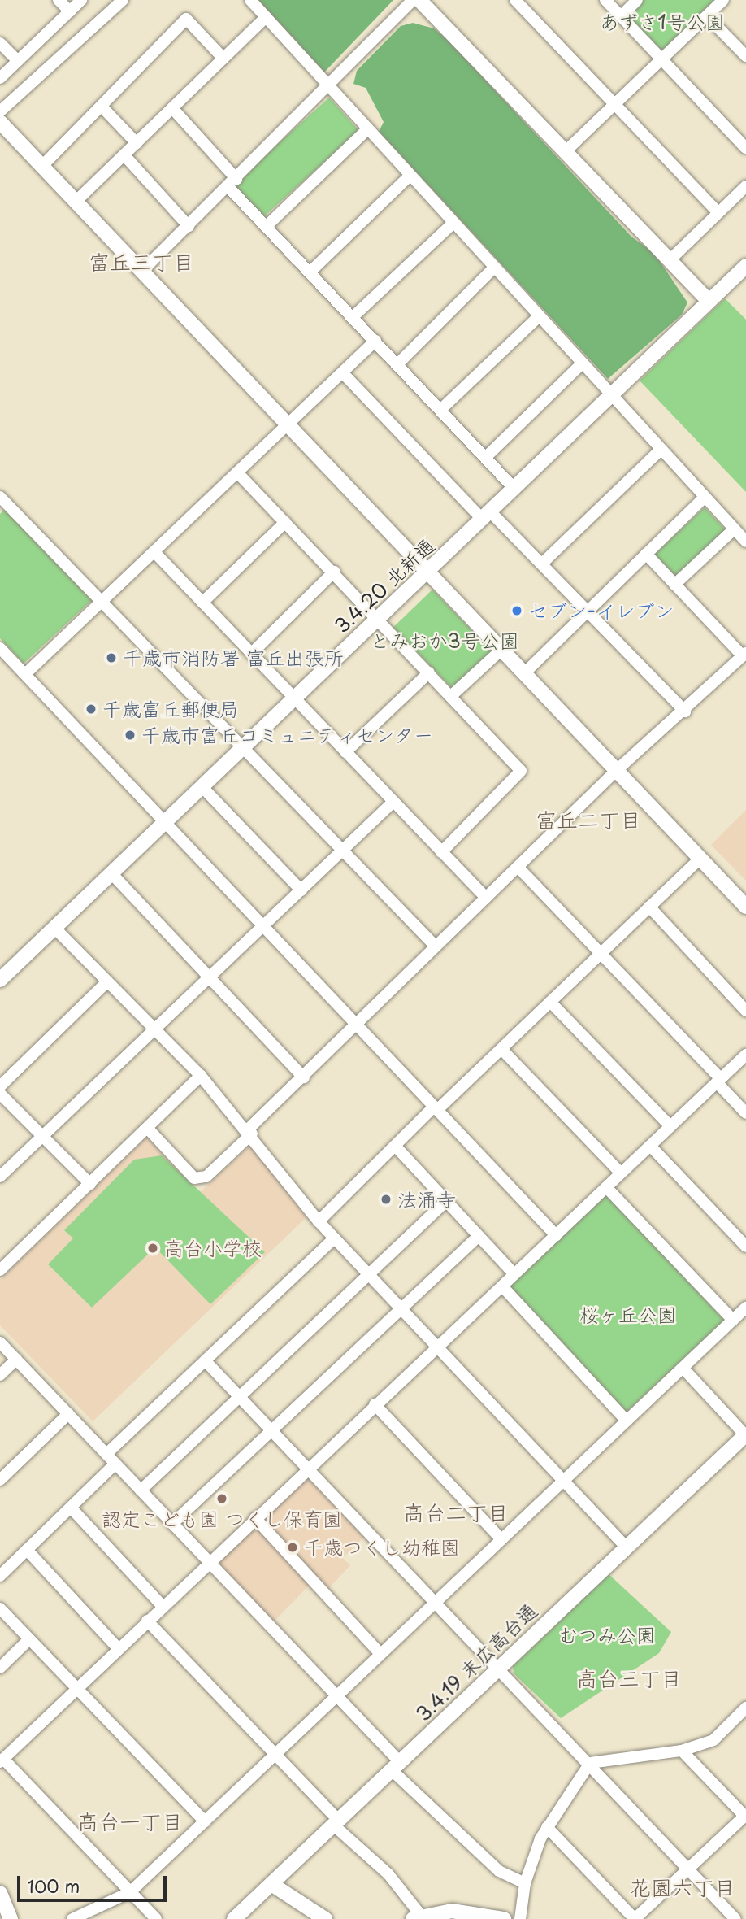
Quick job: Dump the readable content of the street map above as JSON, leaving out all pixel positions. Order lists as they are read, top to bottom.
{
  "streets": {
    "street": ["3.4.20 北新通", "3.4.19 末広高台通"]
  },
  "districts": [
    "富丘三丁目",
    "富丘二丁目",
    "高台二丁目",
    "高台三丁目",
    "高台一丁目",
    "花園六丁目"
  ],
  "parks": [
    "あずさ1号公園",
    "とみおか3号公園",
    "桜ヶ丘公園",
    "むつみ公園"
  ],
  "places": [
    "セブン-イレブン",
    "千歳市消防署 富丘出張所",
    "千歳富丘郵便局",
    "千歳市富丘コミュニティセンター",
    "法涌寺",
    "高台小学校",
    "認定こども園 つくし保育園",
    "千歳つくし幼稚園"
  ],
  "scale_bar": "100 m"
}
